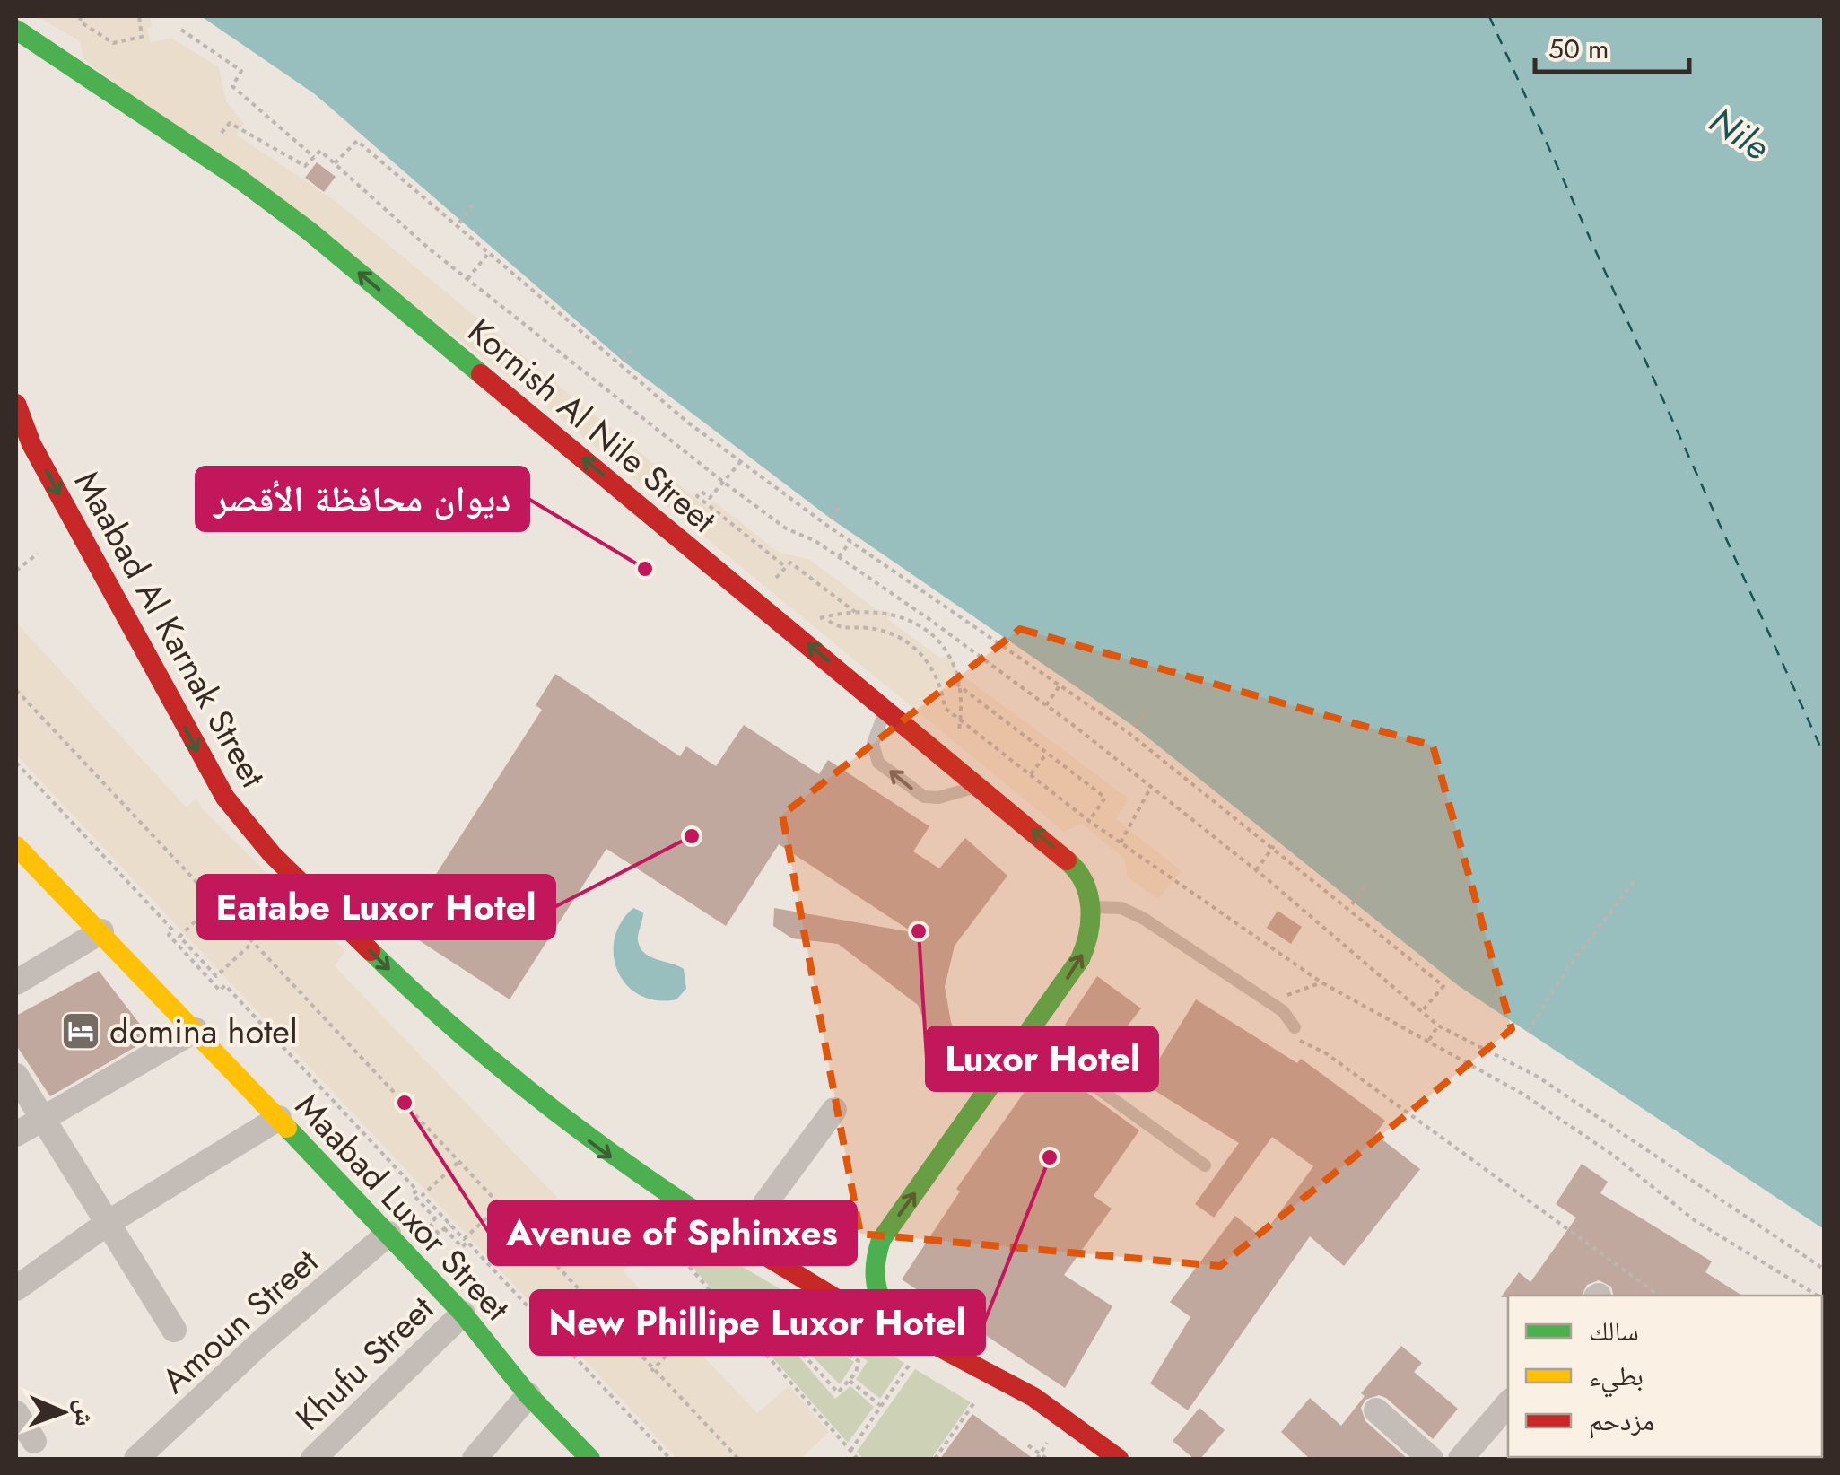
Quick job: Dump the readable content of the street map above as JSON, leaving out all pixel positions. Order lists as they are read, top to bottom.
{
  "streets": {
    "main road": ["Kornish Al Nile Street", "Maabad Al Karnak Street", "Maabad Luxor Street"],
    "street": ["Amoun Street", "Khufu Street"]
  },
  "crossings": [
    ["Maabad Luxor Street", "Amoun Street"],
    ["Maabad Luxor Street", "Khufu Street"]
  ],
  "one_way": ["Kornish Al Nile Street", "Maabad Al Karnak Street"],
  "water": ["Nile"],
  "places": {
    "other": [
      "ديوان محافظة الأقصر",
      "Eatabe Luxor Hotel",
      "Luxor Hotel",
      "Avenue of Sphinxes",
      "New Phillipe Luxor Hotel"
    ],
    "hotel": ["domina hotel"]
  },
  "legend": ["سالك", "بطيء", "مزدحم"],
  "scale_bar": "50 m",
  "north": "right"
}
